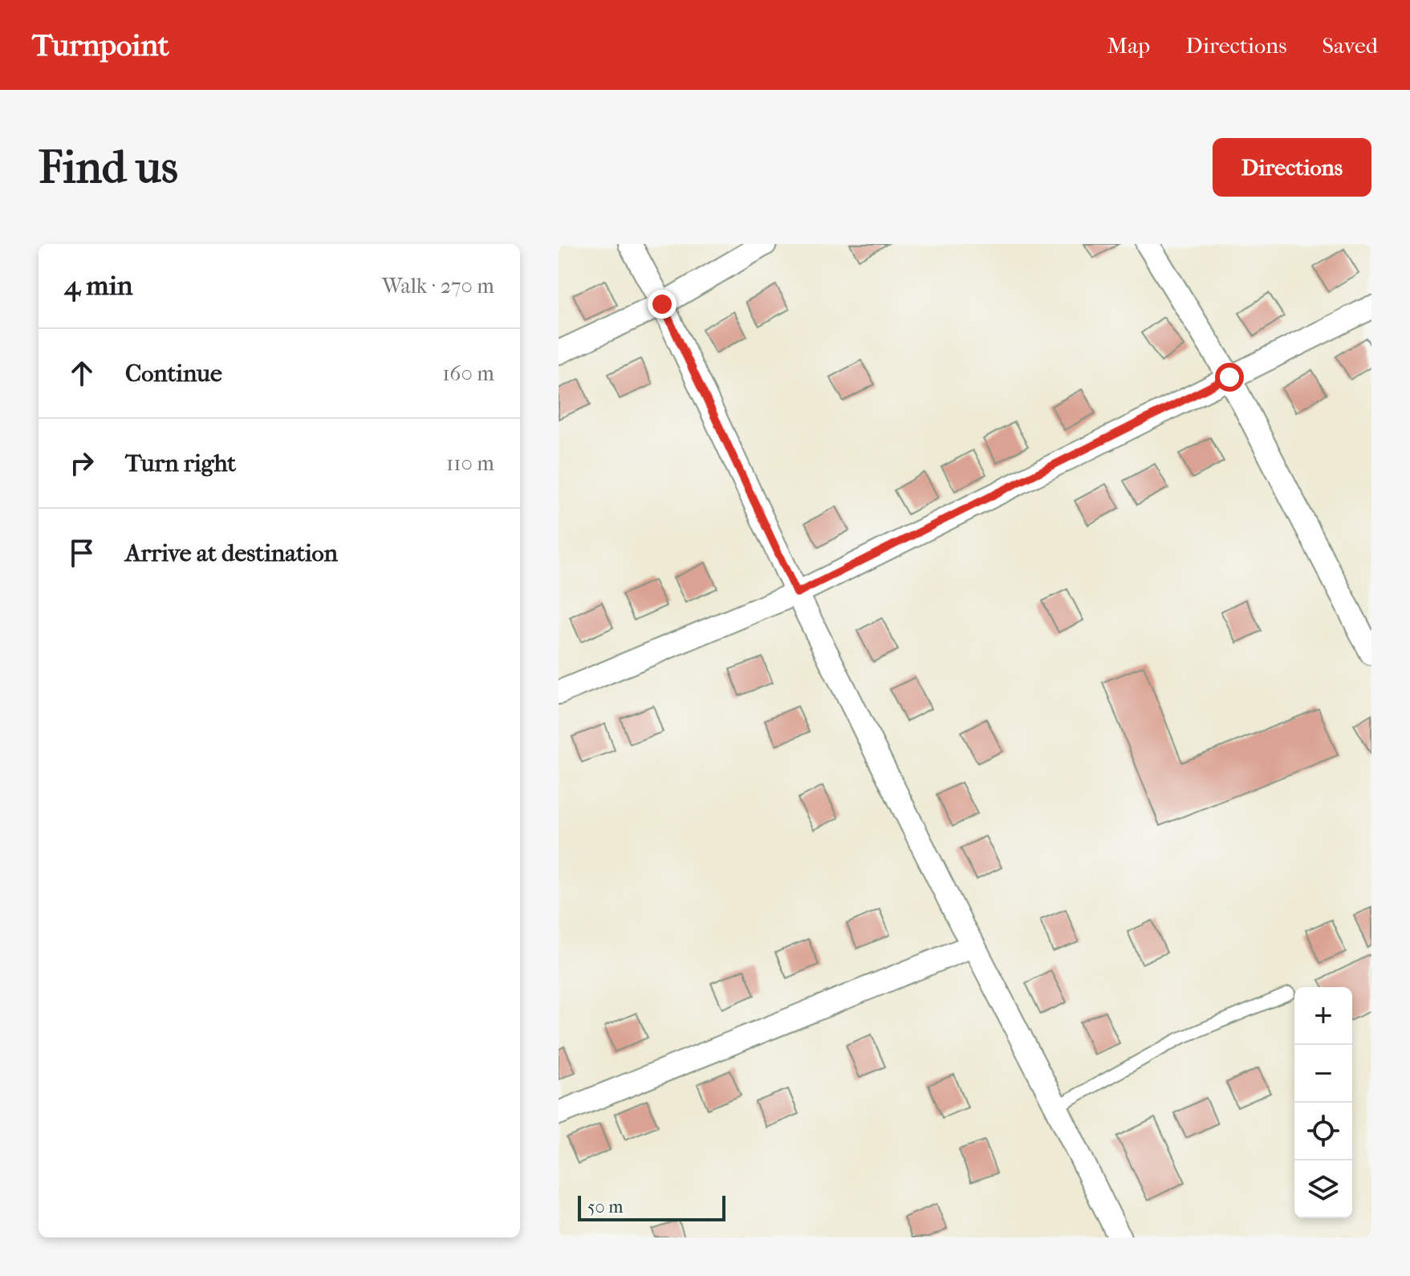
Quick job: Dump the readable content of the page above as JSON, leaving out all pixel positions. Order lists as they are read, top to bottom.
{
  "scale_bar": "50 m",
  "page": {
    "header": "Turnpoint",
    "nav": ["Map", "Directions", "Saved"],
    "buttons": "Directions",
    "title": "Find us",
    "heading": ["4 min", "Walk · 270 m"],
    "list": [
      ["Continue", "160 m"],
      ["Turn right", "110 m"],
      "Arrive at destination"
    ],
    "map_buttons": ["+", "−"],
    "scale": "50 m"
  }
}
